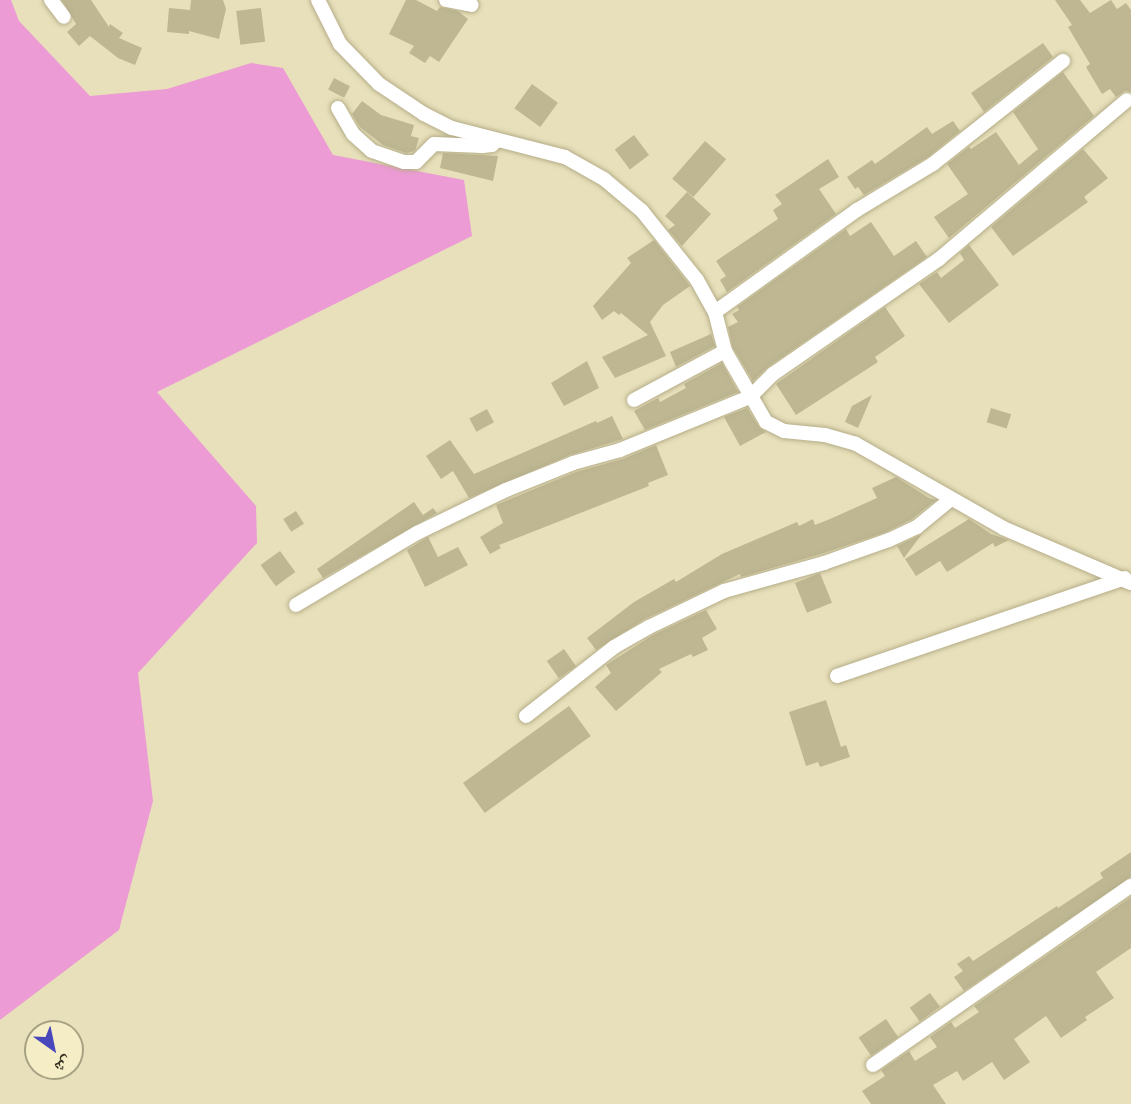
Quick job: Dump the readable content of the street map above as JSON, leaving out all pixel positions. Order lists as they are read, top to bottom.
{
  "north": "bottom right"
}
